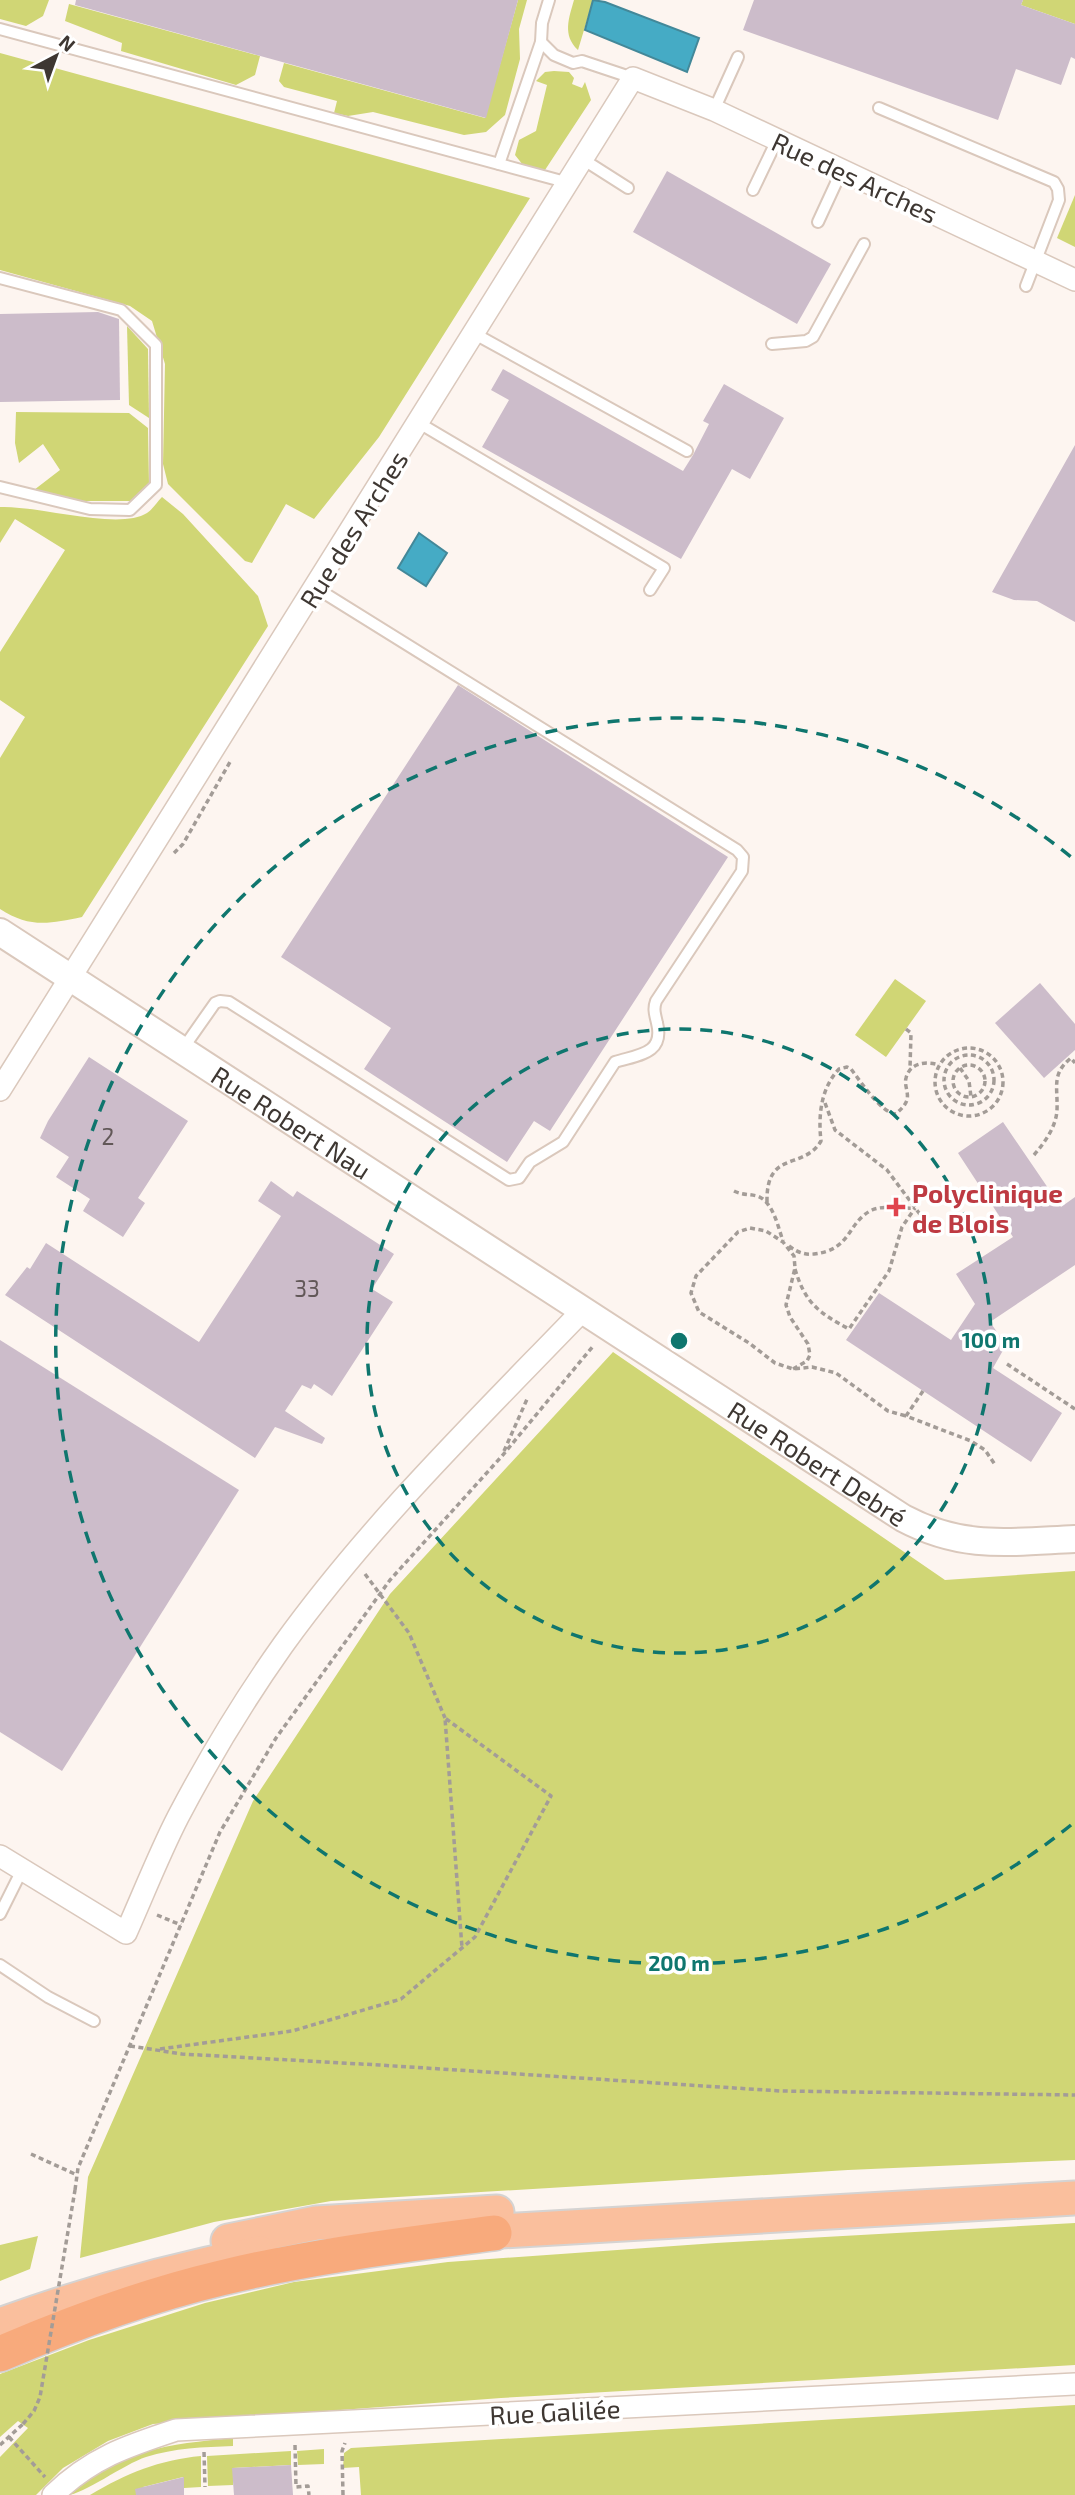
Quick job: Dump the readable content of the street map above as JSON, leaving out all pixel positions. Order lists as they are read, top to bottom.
{
  "streets": {
    "street": [
      "Rue des Arches",
      "Rue Robert Nau",
      "Rue Robert Debré",
      "Rue Galilée"
    ]
  },
  "crossings": [
    ["Rue des Arches", "Rue Robert Nau"],
    ["Rue Robert Nau", "Rue Robert Debré"]
  ],
  "places": {
    "health": ["Polyclinique de Blois"]
  },
  "house_numbers": ["2", "33"],
  "north": "top right",
  "rings": ["100 m", "200 m"]
}
